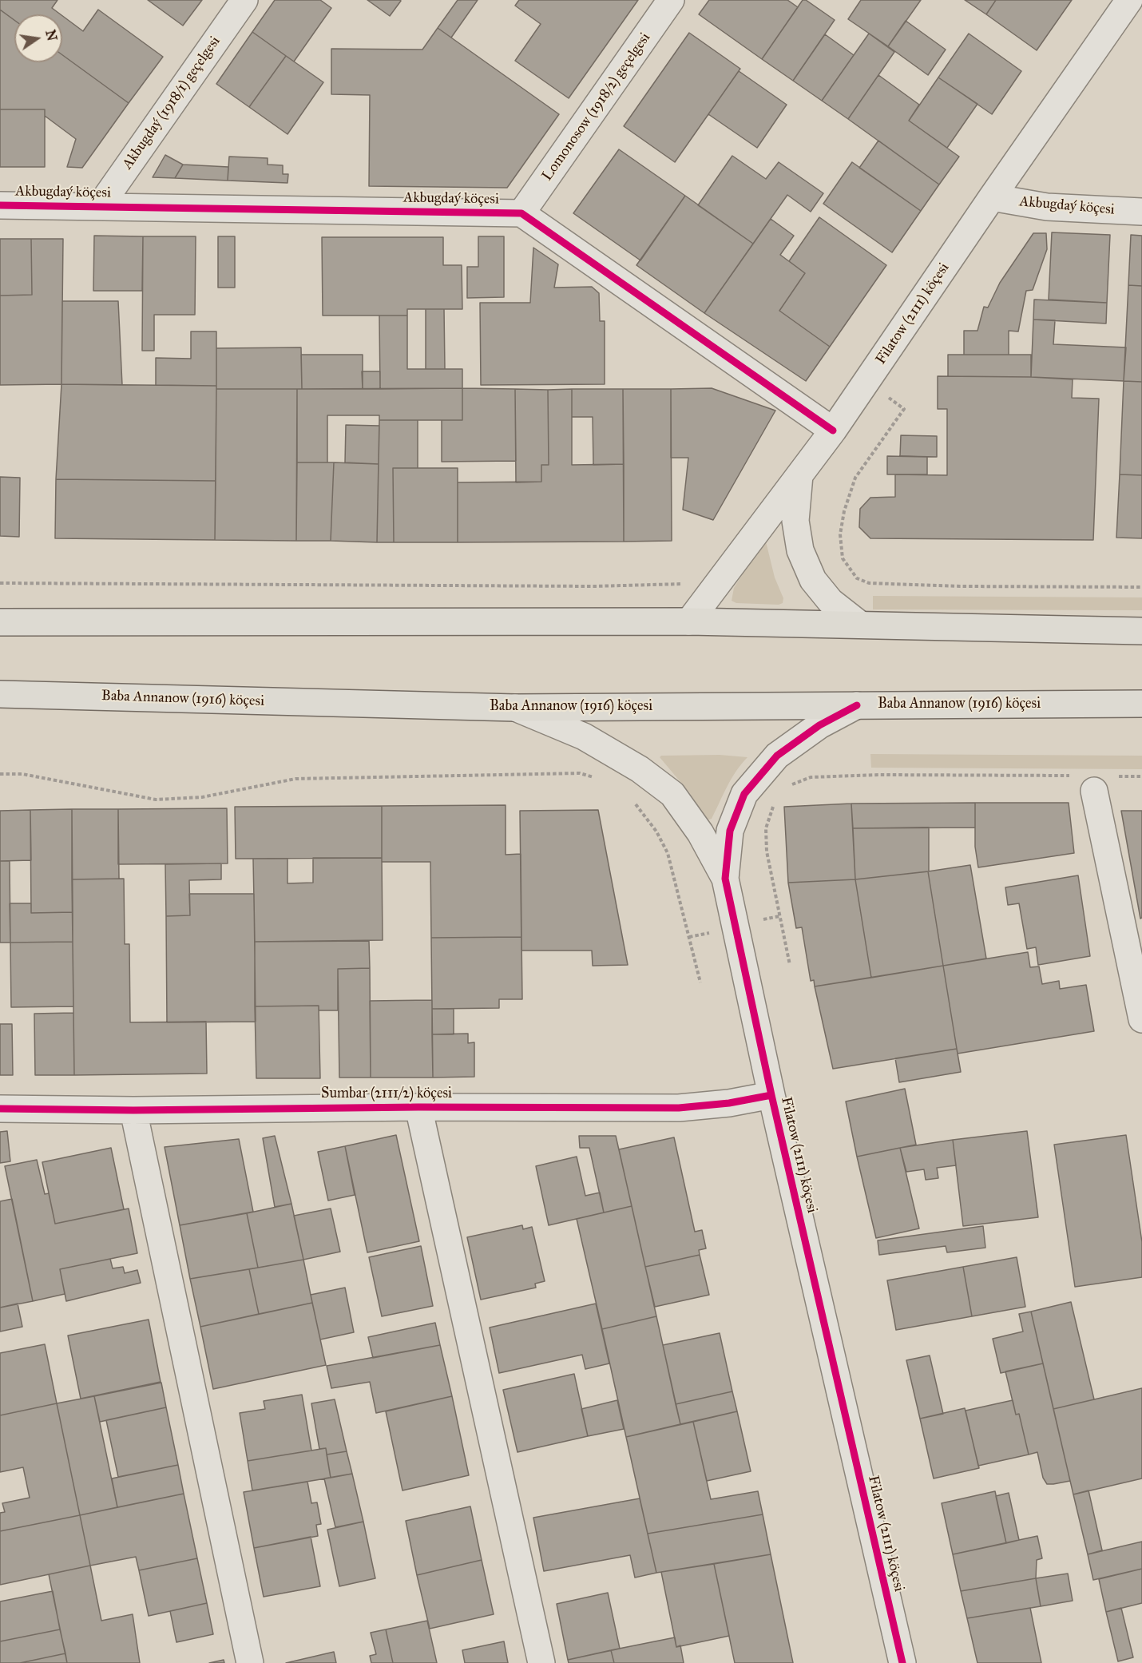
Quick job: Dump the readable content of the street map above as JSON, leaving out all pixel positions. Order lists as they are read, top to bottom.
{
  "streets": {
    "main road": ["Baba Annanow (1916) köçesi"],
    "street": [
      "Akbugdaý (1918/1) geçelgesi",
      "Lomonosow (1918/2) geçelgesi",
      "Akbugdaý köçesi",
      "Filatow (2111) köçesi",
      "Sumbar (2111/2) köçesi"
    ]
  },
  "crossings": [
    ["Akbugdaý (1918/1) geçelgesi", "Akbugdaý köçesi"],
    ["Lomonosow (1918/2) geçelgesi", "Akbugdaý köçesi"],
    ["Akbugdaý köçesi", "Filatow (2111) köçesi"],
    ["Filatow (2111) köçesi", "Baba Annanow (1916) köçesi"],
    ["Filatow (2111) köçesi", "Sumbar (2111/2) köçesi"]
  ],
  "north": "right"
}
